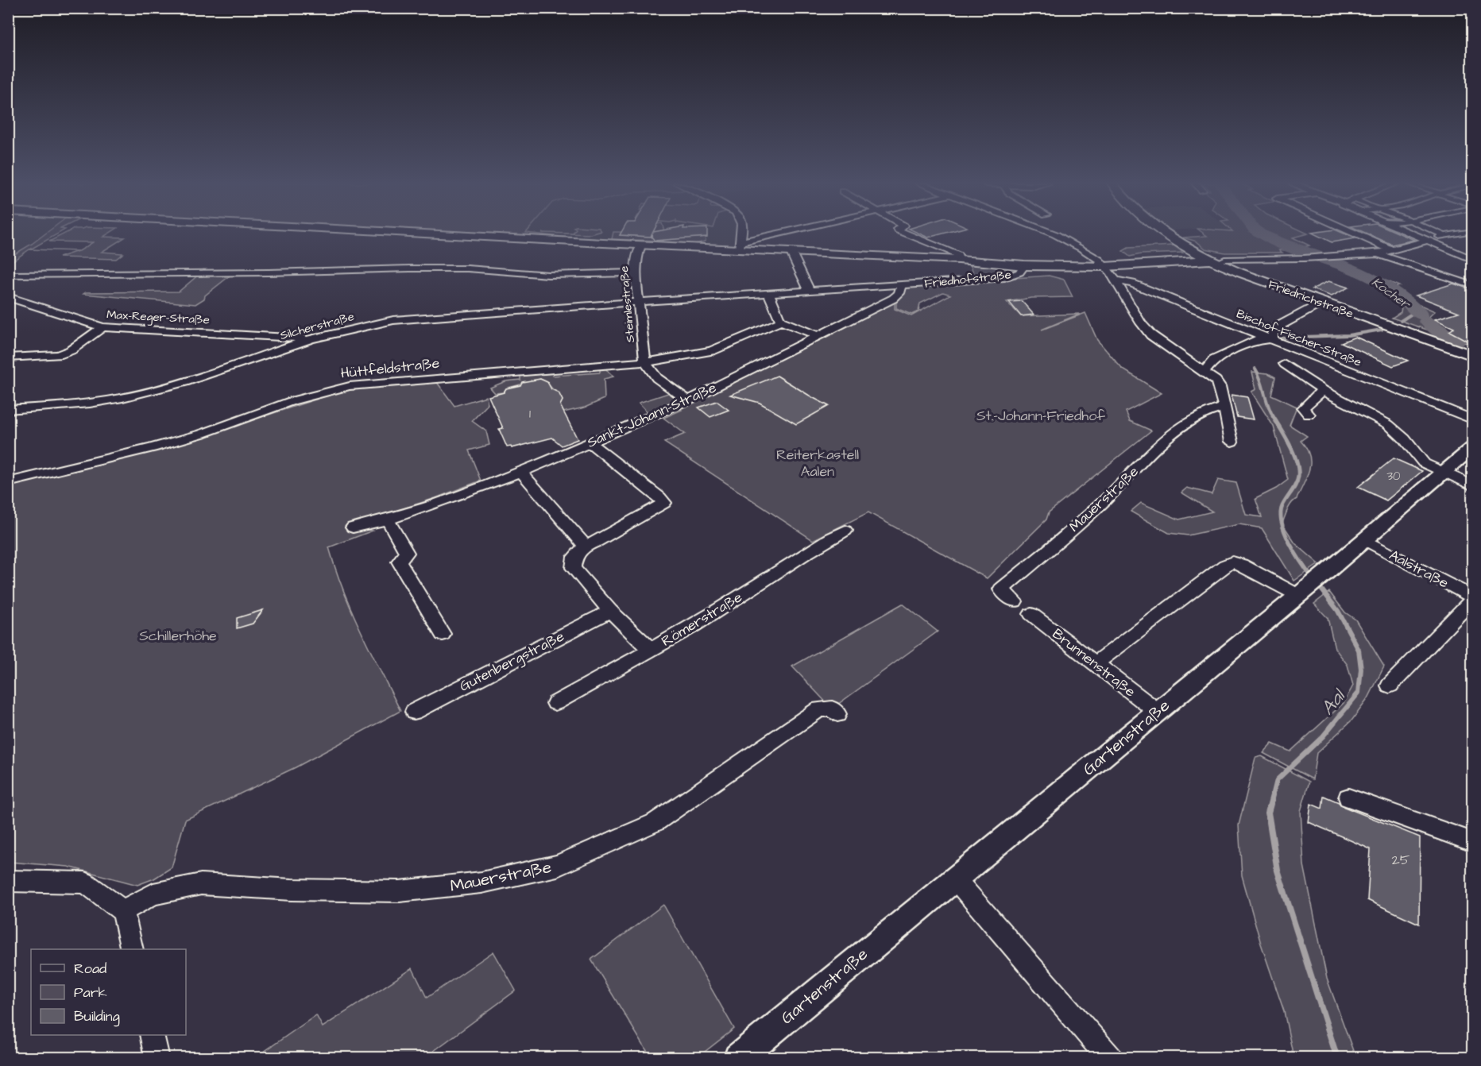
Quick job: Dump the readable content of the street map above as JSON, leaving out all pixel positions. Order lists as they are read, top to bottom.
{
  "streets": {
    "main road": ["Friedhofstraße", "Friedrichstraße"],
    "street": [
      "Steimlestraße",
      "Max-Reger-Straße",
      "Silcherstraße",
      "Bischof-Fischer-Straße",
      "Hüttfeldstraße",
      "Sankt-Johann-Straße",
      "Mauerstraße",
      "Aalstraße",
      "Römerstraße",
      "Gutenbergstraße",
      "Brunnenstraße",
      "Gartenstraße"
    ]
  },
  "crossings": [
    ["Friedhofstraße", "Friedrichstraße"],
    ["Friedhofstraße", "Steimlestraße"],
    ["Friedhofstraße", "Silcherstraße"],
    ["Friedhofstraße", "Sankt-Johann-Straße"],
    ["Steimlestraße", "Silcherstraße"],
    ["Steimlestraße", "Hüttfeldstraße"],
    ["Max-Reger-Straße", "Silcherstraße"],
    ["Aalstraße", "Gartenstraße"],
    ["Brunnenstraße", "Gartenstraße"]
  ],
  "water": ["Kocher", "Aal"],
  "parks": ["St.-Johann-Friedhof", "Reiterkastell Aalen", "Schillerhöhe"],
  "house_numbers": ["1", "30", "25"],
  "legend": ["Road", "Park", "Building"]
}
